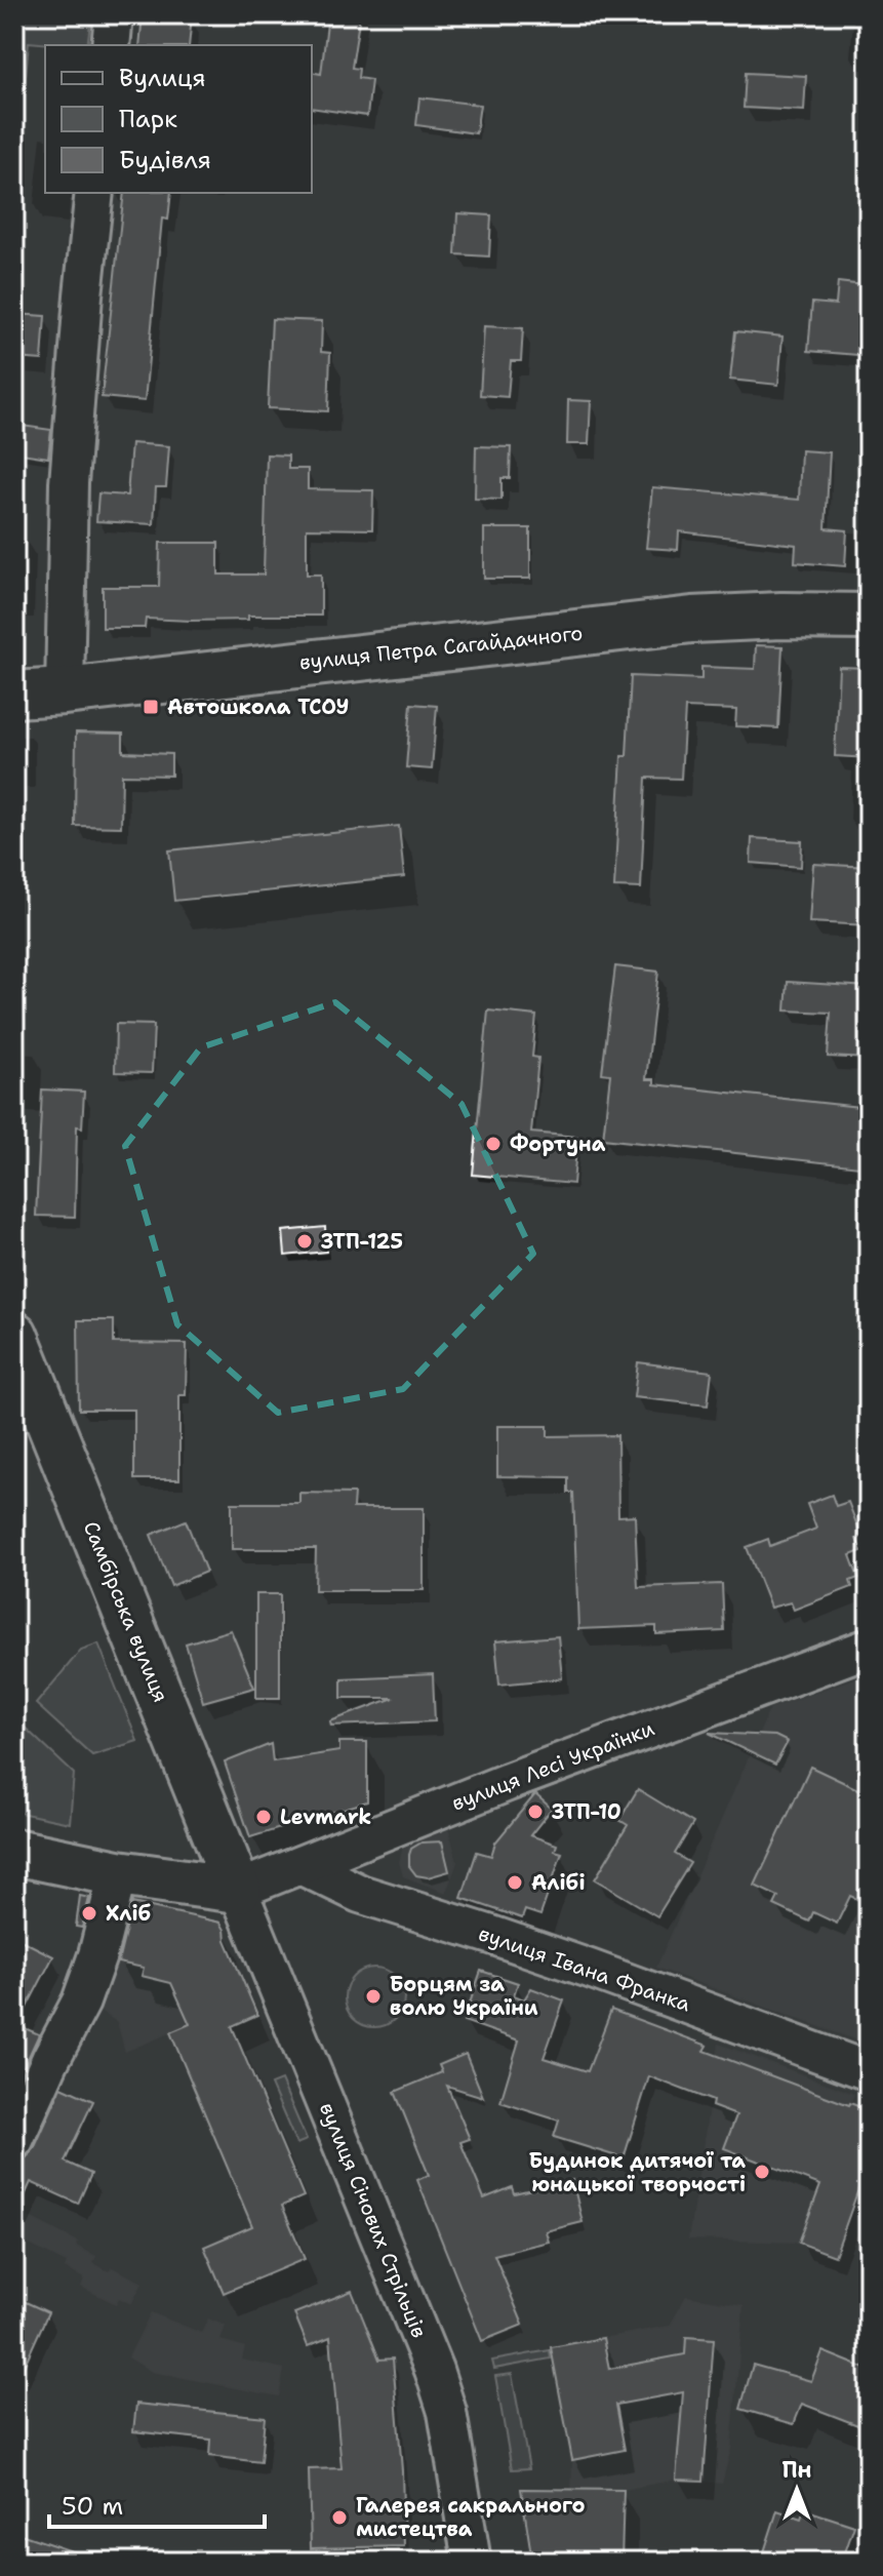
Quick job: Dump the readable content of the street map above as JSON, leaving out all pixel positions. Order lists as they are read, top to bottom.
{
  "streets": {
    "main road": ["вулиця Петра Сагайдачного", "Самбірська вулиця"],
    "street": ["вулиця Лесі Українки", "вулиця Івана Франка", "вулиця Січових Стрільців"]
  },
  "crossings": [
    ["Самбірська вулиця", "вулиця Лесі Українки"],
    ["Самбірська вулиця", "вулиця Січових Стрільців"],
    ["вулиця Лесі Українки", "вулиця Івана Франка"],
    ["вулиця Лесі Українки", "вулиця Січових Стрільців"]
  ],
  "places": {
    "transit": ["Автошкола ТСОУ"],
    "other": [
      "Фортуна",
      "ЗТП-125",
      "ЗТП-10",
      "Levmark",
      "Алібі",
      "Хліб",
      "Борцям за волю України",
      "Будинок дитячої та юнацької творчості",
      "Галерея сакрального мистецтва"
    ]
  },
  "legend": ["Вулиця", "Парк", "Будівля"],
  "scale_bar": "50 m",
  "north": "top"
}
